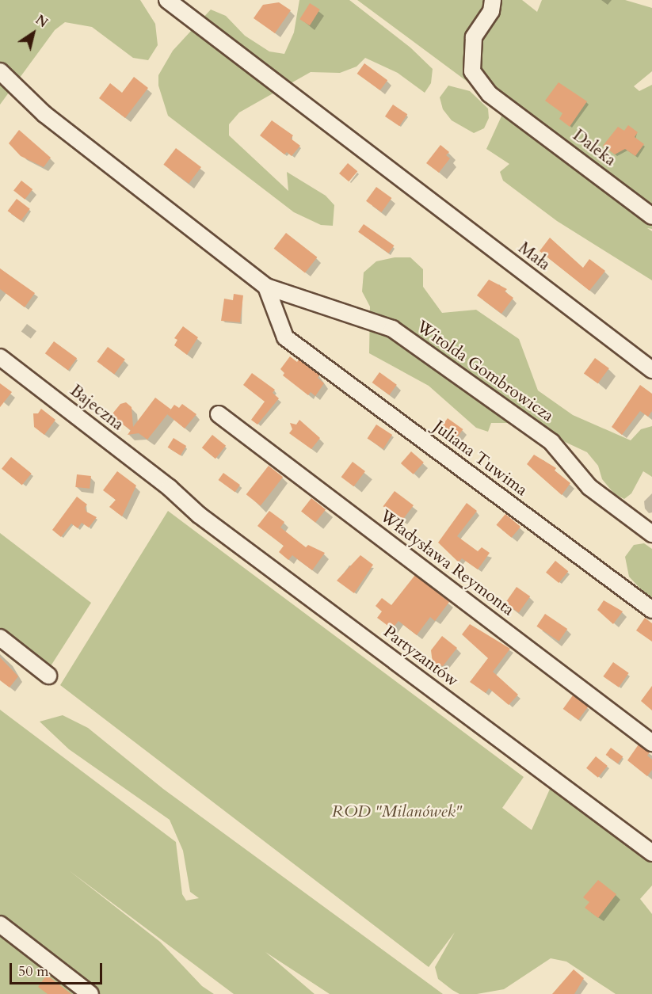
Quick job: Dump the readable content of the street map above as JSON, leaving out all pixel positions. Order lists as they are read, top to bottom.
{
  "streets": {
    "street": [
      "Daleka",
      "Mała",
      "Witolda Gombrowicza",
      "Bajeczna",
      "Juliana Tuwima",
      "Władysława Reymonta",
      "Partyzantów"
    ]
  },
  "crossings": [
    ["Witolda Gombrowicza", "Juliana Tuwima"],
    ["Bajeczna", "Partyzantów"]
  ],
  "parks": ["ROD \"Milanówek\""],
  "scale_bar": "50 m",
  "north": "top right"
}
